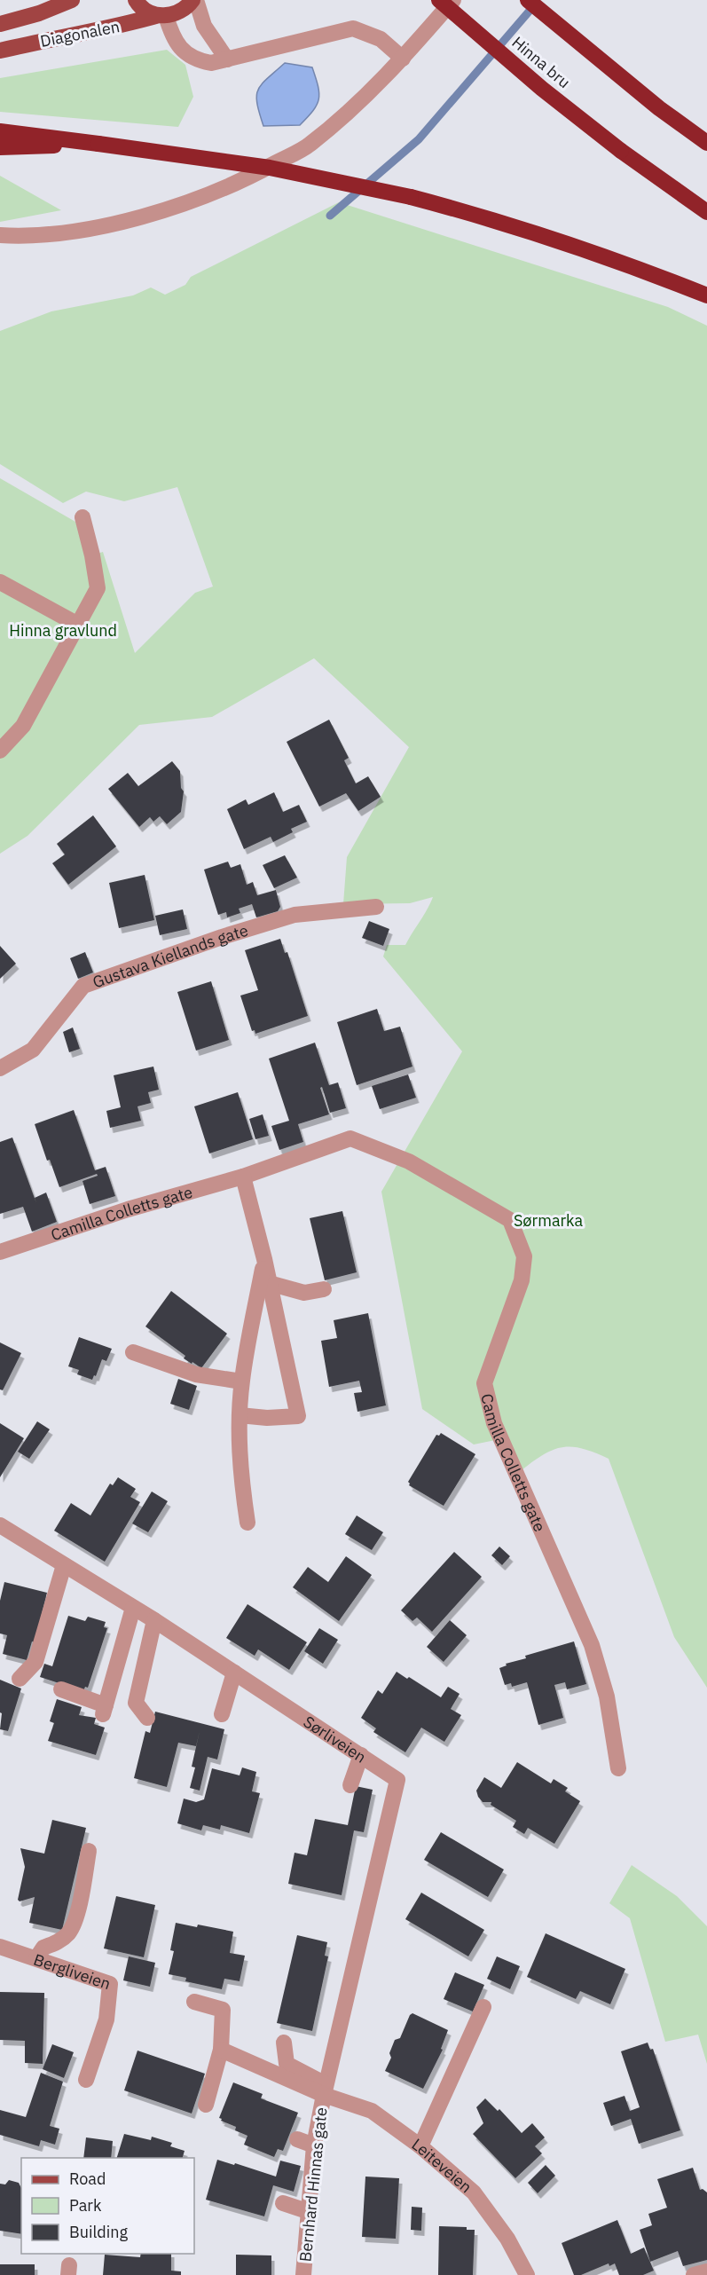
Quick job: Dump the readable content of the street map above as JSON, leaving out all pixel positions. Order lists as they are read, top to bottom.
{
  "streets": {
    "highway": ["Hinna bru"],
    "main road": ["Diagonalen"],
    "street": [
      "Gustava Kiellands gate",
      "Camilla Colletts gate",
      "Sørliveien",
      "Bergliveien",
      "Leiteveien",
      "Bernhard Hinnas gate"
    ]
  },
  "crossings": [
    ["Sørliveien", "Leiteveien"],
    ["Sørliveien", "Bernhard Hinnas gate"],
    ["Leiteveien", "Bernhard Hinnas gate"]
  ],
  "parks": ["Hinna gravlund", "Sørmarka"],
  "legend": ["Road", "Park", "Building"]
}
